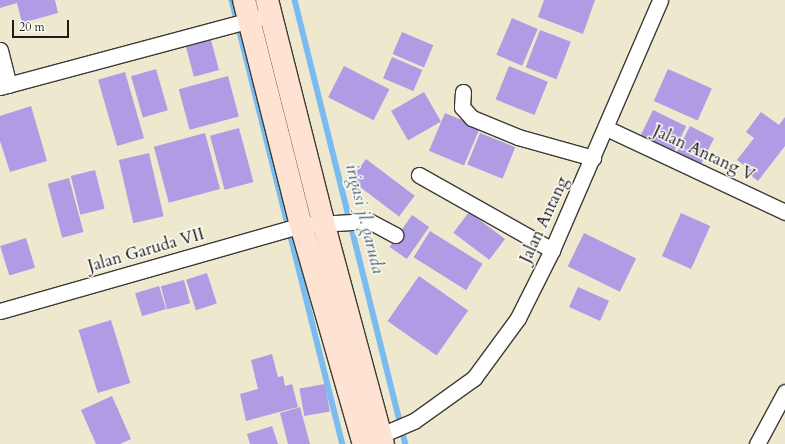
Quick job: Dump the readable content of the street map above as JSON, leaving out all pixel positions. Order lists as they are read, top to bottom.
{
  "streets": {
    "street": ["Jalan Antang V", "Jalan Antang", "Jalan Garuda VII"]
  },
  "crossings": [
    ["Jalan Antang V", "Jalan Antang"]
  ],
  "water": ["irigasi jl. garuda"],
  "scale_bar": "20 m"
}
